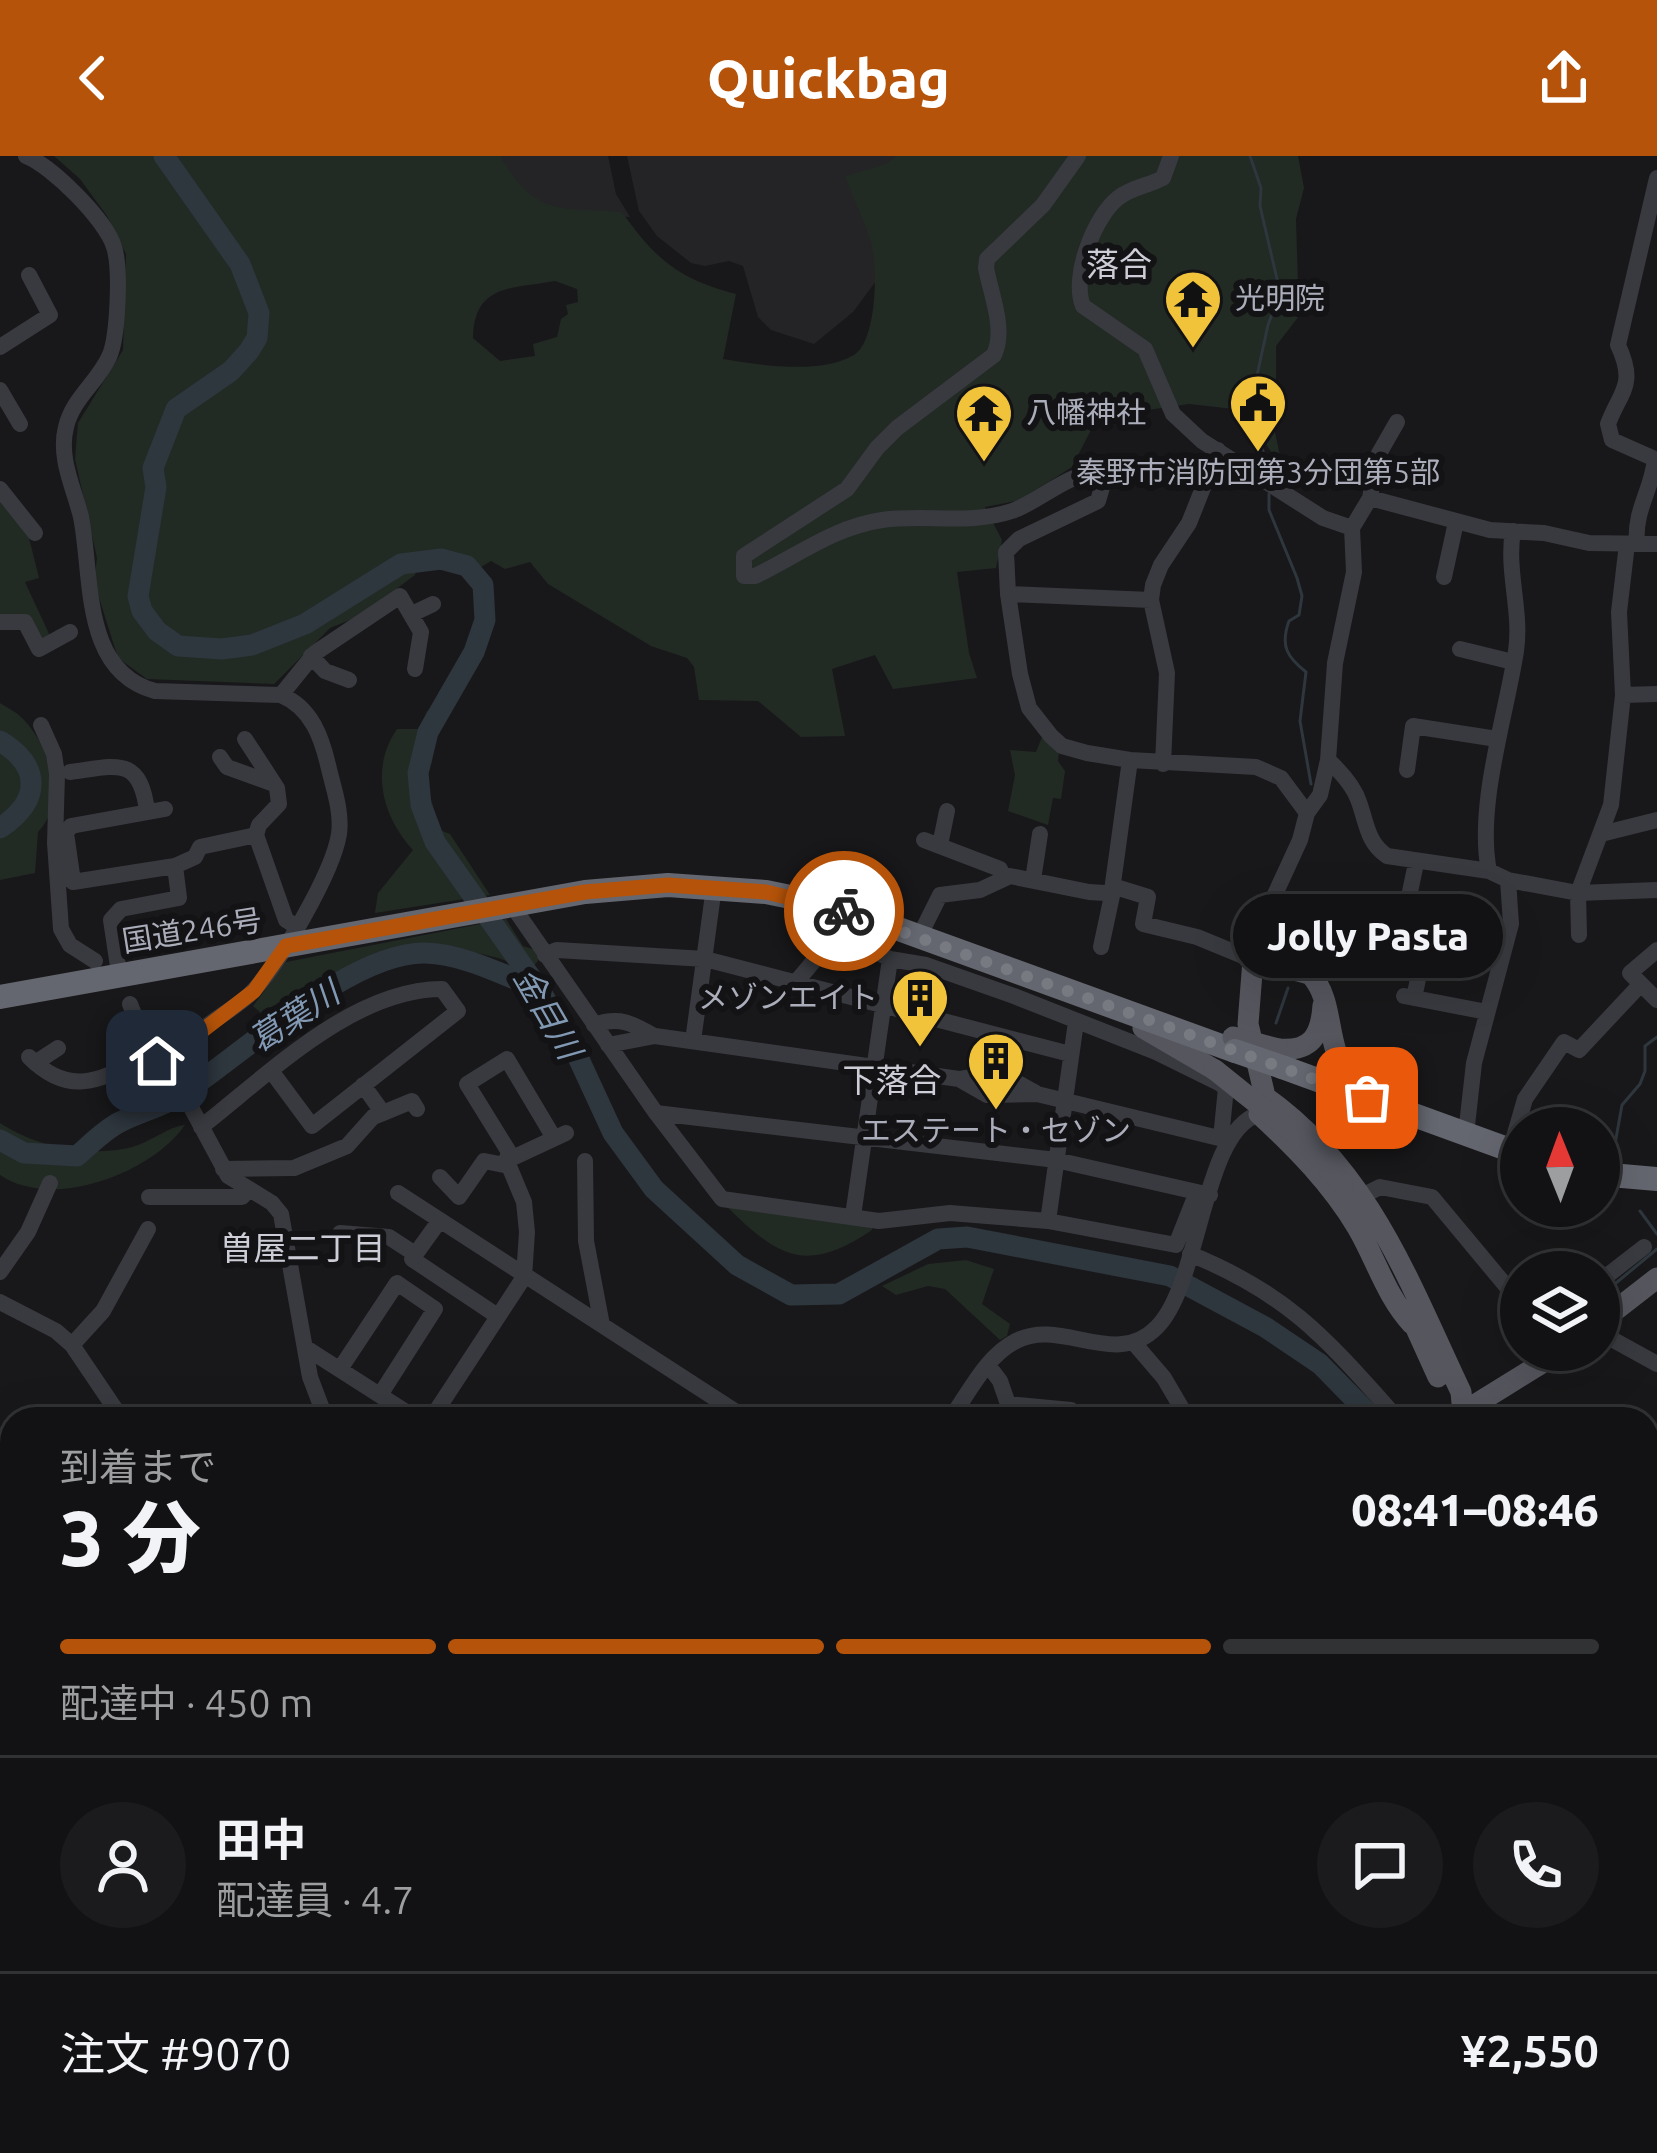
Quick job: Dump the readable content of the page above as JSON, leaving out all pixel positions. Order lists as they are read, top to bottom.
{
  "streets": {
    "highway": ["国道246号"]
  },
  "districts": ["落合", "下落合", "曽屋二丁目"],
  "water": ["金目川", "葛葉川"],
  "places": {
    "temple": ["光明院", "八幡神社"],
    "public building": ["秦野市消防団第3分団第5部"],
    "building": ["メゾンエイト", "エステート・セゾン"],
    "other": ["Jolly Pasta"]
  },
  "north": "top",
  "page": {
    "header": "Quickbag",
    "bubble": "Jolly Pasta",
    "heading": ["3 分", "到着まで", "08:41–08:46"],
    "panel": [
      "田中",
      "配達員 · 4.7",
      "注文 #9070",
      "¥2,550"
    ],
    "bar": "配達中 · 450 m"
  }
}
